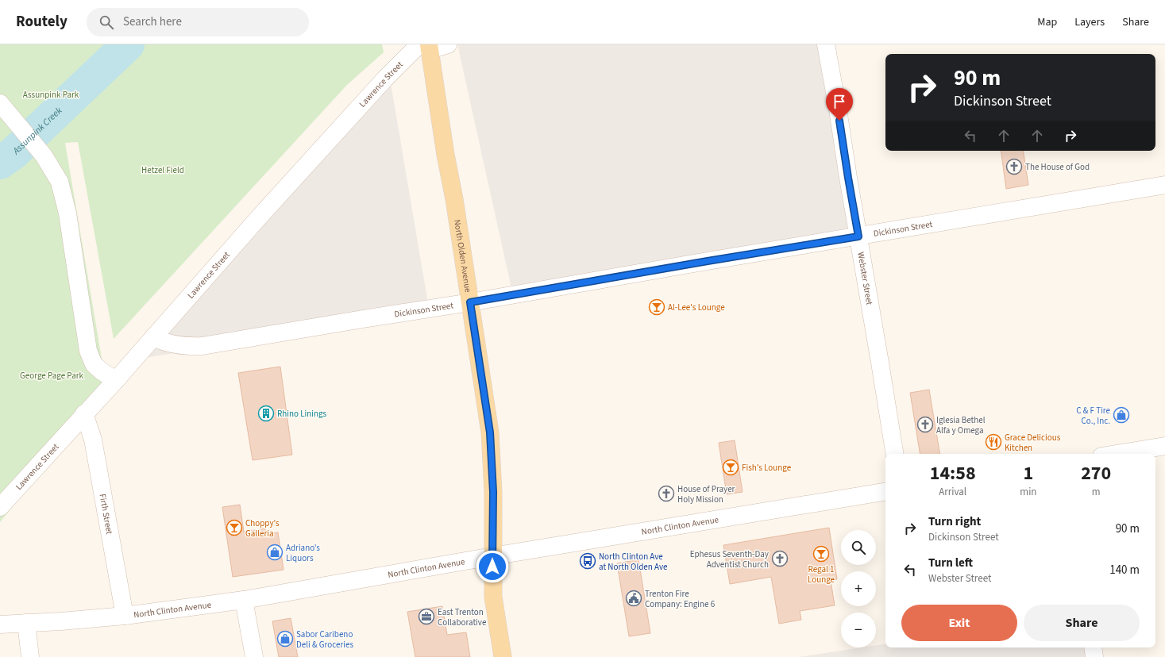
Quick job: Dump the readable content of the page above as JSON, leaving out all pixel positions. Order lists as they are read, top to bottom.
{
  "streets": {
    "main road": ["North Olden Avenue"],
    "street": [
      "Lawrence Street",
      "Dickinson Street",
      "Webster Street",
      "Firth Street",
      "North Clinton Avenue"
    ]
  },
  "crossings": [
    ["Lawrence Street", "Dickinson Street"],
    ["Lawrence Street", "North Olden Avenue"],
    ["Lawrence Street", "Firth Street"],
    ["Dickinson Street", "North Olden Avenue"],
    ["Dickinson Street", "Webster Street"],
    ["North Olden Avenue", "North Clinton Avenue"],
    ["Firth Street", "North Clinton Avenue"]
  ],
  "water": ["Assunpink Creek"],
  "parks": ["Assunpink Park", "Hetzel Field", "George Page Park"],
  "places": {
    "church": [
      "The House of God",
      "Iglesia Bethel Alfa y Omega",
      "House of Prayer Holy Mission",
      "Ephesus Seventh-Day Adventist Church"
    ],
    "bar": [
      "Al-Lee's Lounge",
      "Fish's Lounge",
      "Choppy's Galleria",
      "Regal 1 Lounge"
    ],
    "building": ["Rhino Linings"],
    "shop": ["C & F Tire Co., Inc.", "Adriano's Liquors", "Sabor Caribeno Deli & Groceries"],
    "restaurant": ["Grace Delicious Kitchen"],
    "bus stop": ["North Clinton Ave at North Olden Ave"],
    "public building": ["Trenton Fire Company: Engine 6"],
    "office": ["East Trenton Collaborative"]
  },
  "page": {
    "header": "Routely",
    "search": "Search here",
    "nav": ["Map", "Layers", "Share"],
    "turn": ["90 m", "Dickinson Street"],
    "eta": [
      "14:58",
      "Arrival",
      "1",
      "min",
      "270",
      "m"
    ],
    "list": [
      {
        "name": "Turn right",
        "note": "Dickinson Street",
        "value": "90 m"
      },
      {
        "name": "Turn left",
        "note": "Webster Street",
        "value": "140 m"
      }
    ],
    "map_buttons": ["+", "−"],
    "buttons": ["Exit", "Share"]
  }
}
